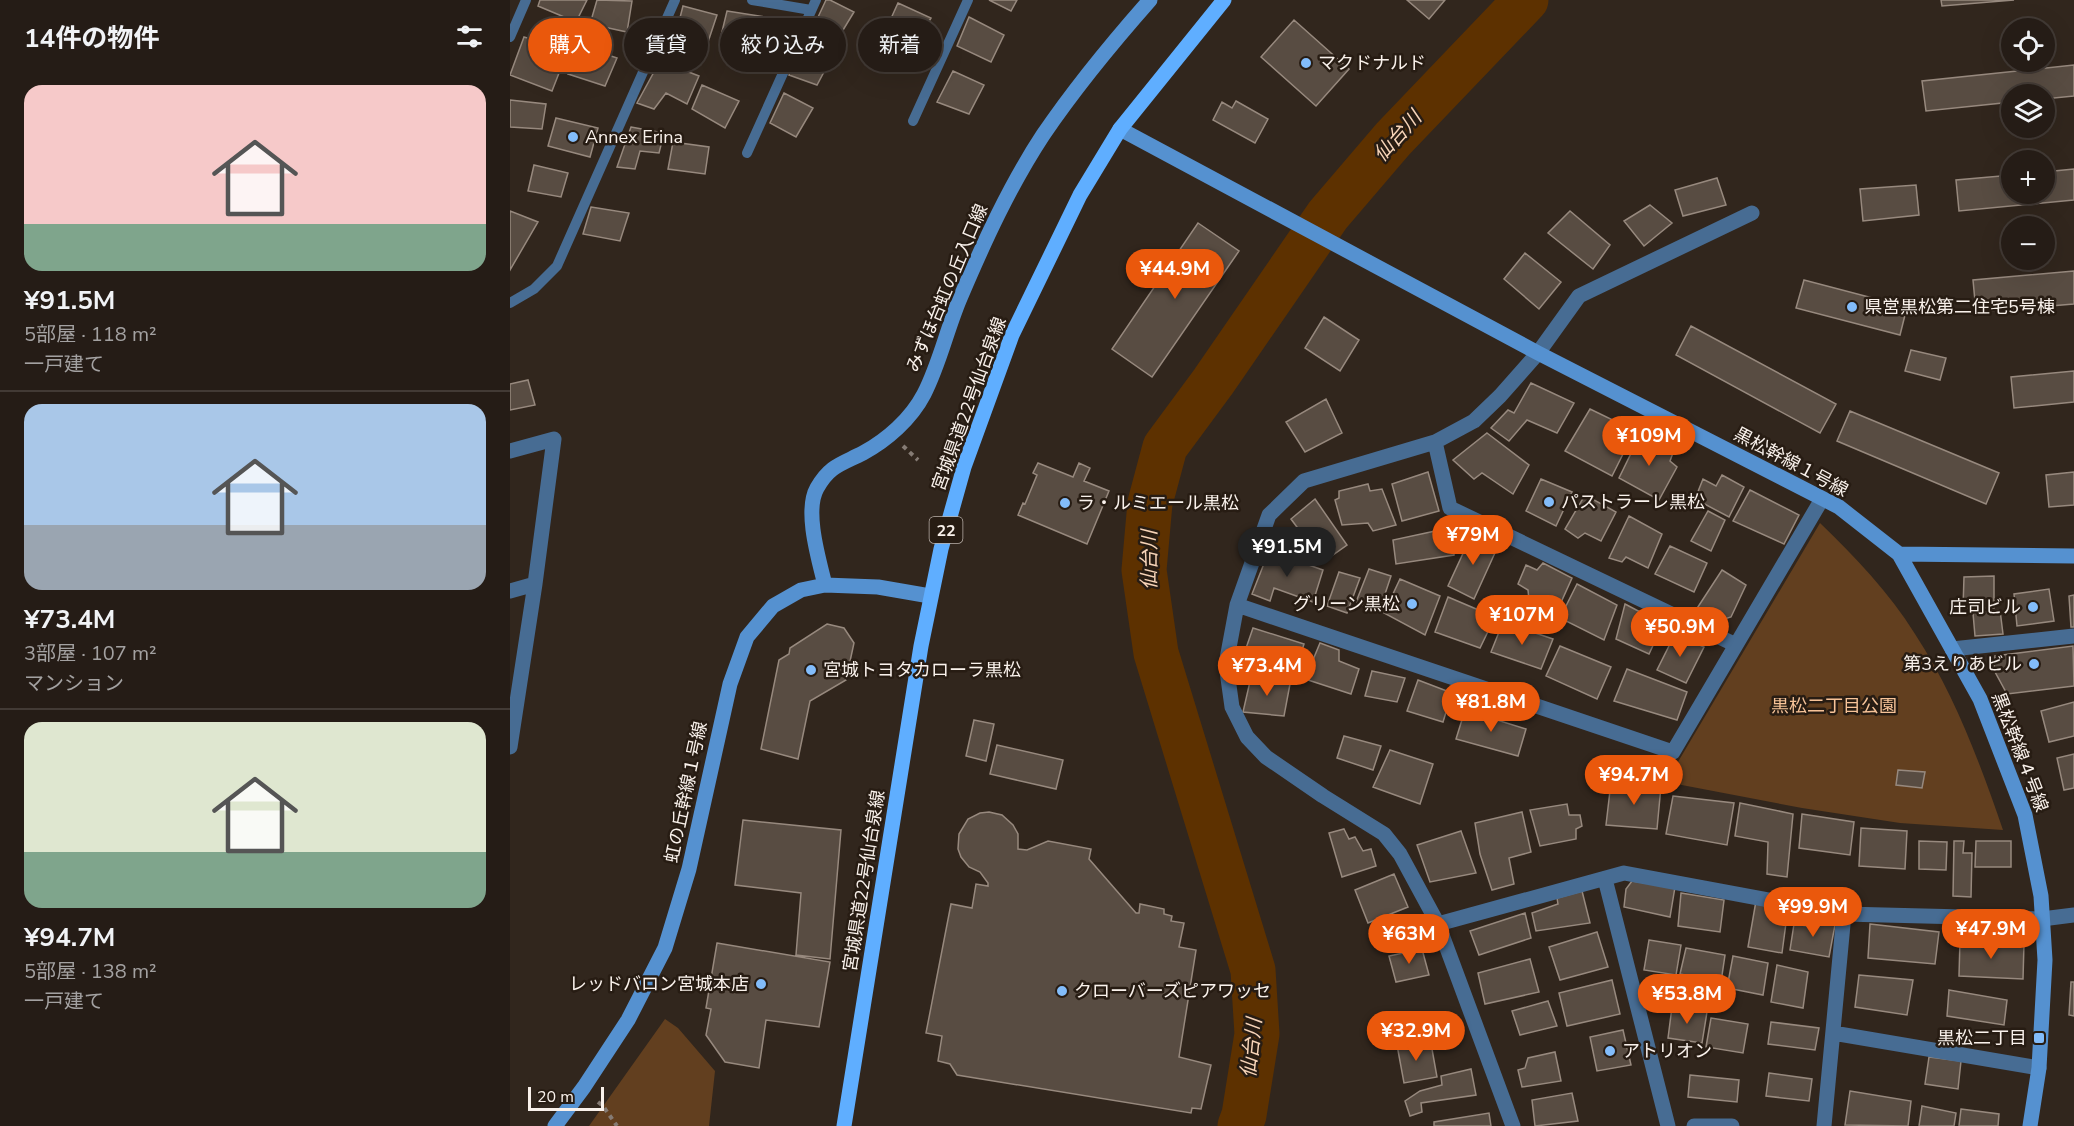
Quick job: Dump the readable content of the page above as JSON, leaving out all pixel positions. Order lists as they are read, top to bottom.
{
  "streets": {
    "main road": ["宮城県道22号仙台泉線", "22"],
    "street": [
      "みずほ台虹の丘入口線",
      "黒松幹線１号線",
      "黒松幹線４号線",
      "虹の丘幹線１号線"
    ]
  },
  "crossings": [
    ["みずほ台虹の丘入口線", "虹の丘幹線１号線"],
    ["宮城県道22号仙台泉線", "黒松幹線１号線"],
    ["宮城県道22号仙台泉線", "虹の丘幹線１号線"],
    ["黒松幹線１号線", "黒松幹線４号線"]
  ],
  "water": ["仙台川"],
  "parks": ["黒松二丁目公園"],
  "places": {
    "other": [
      "マクドナルド",
      "Annex Erina",
      "県営黒松第二住宅5号棟",
      "パストラーレ黒松",
      "ラ・ルミエール黒松",
      "グリーン黒松",
      "庄司ビル",
      "第3えりあビル",
      "宮城トヨタカローラ黒松",
      "レッドバロン宮城本店",
      "クローバーズピアワッセ",
      "アトリオン"
    ],
    "transit": ["黒松二丁目"]
  },
  "scale_bar": "20 m",
  "page": {
    "heading": "14件の物件",
    "map_buttons": ["+", "−"],
    "chip": [
      "購入",
      "賃貸",
      "絞り込み",
      "新着"
    ],
    "list": [
      {
        "name": "¥91.5M",
        "note": "5部屋 · 118 m² · 一戸建て"
      },
      {
        "name": "¥73.4M",
        "note": "3部屋 · 107 m² · マンション"
      },
      {
        "name": "¥94.7M",
        "note": "5部屋 · 138 m² · 一戸建て"
      }
    ],
    "price": [
      "¥44.9M",
      "¥109M",
      "¥79M",
      "¥91.5M",
      "¥107M",
      "¥50.9M",
      "¥73.4M",
      "¥81.8M",
      "¥94.7M",
      "¥99.9M",
      "¥47.9M",
      "¥63M",
      "¥53.8M",
      "¥32.9M"
    ],
    "scale": "20 m"
  }
}
